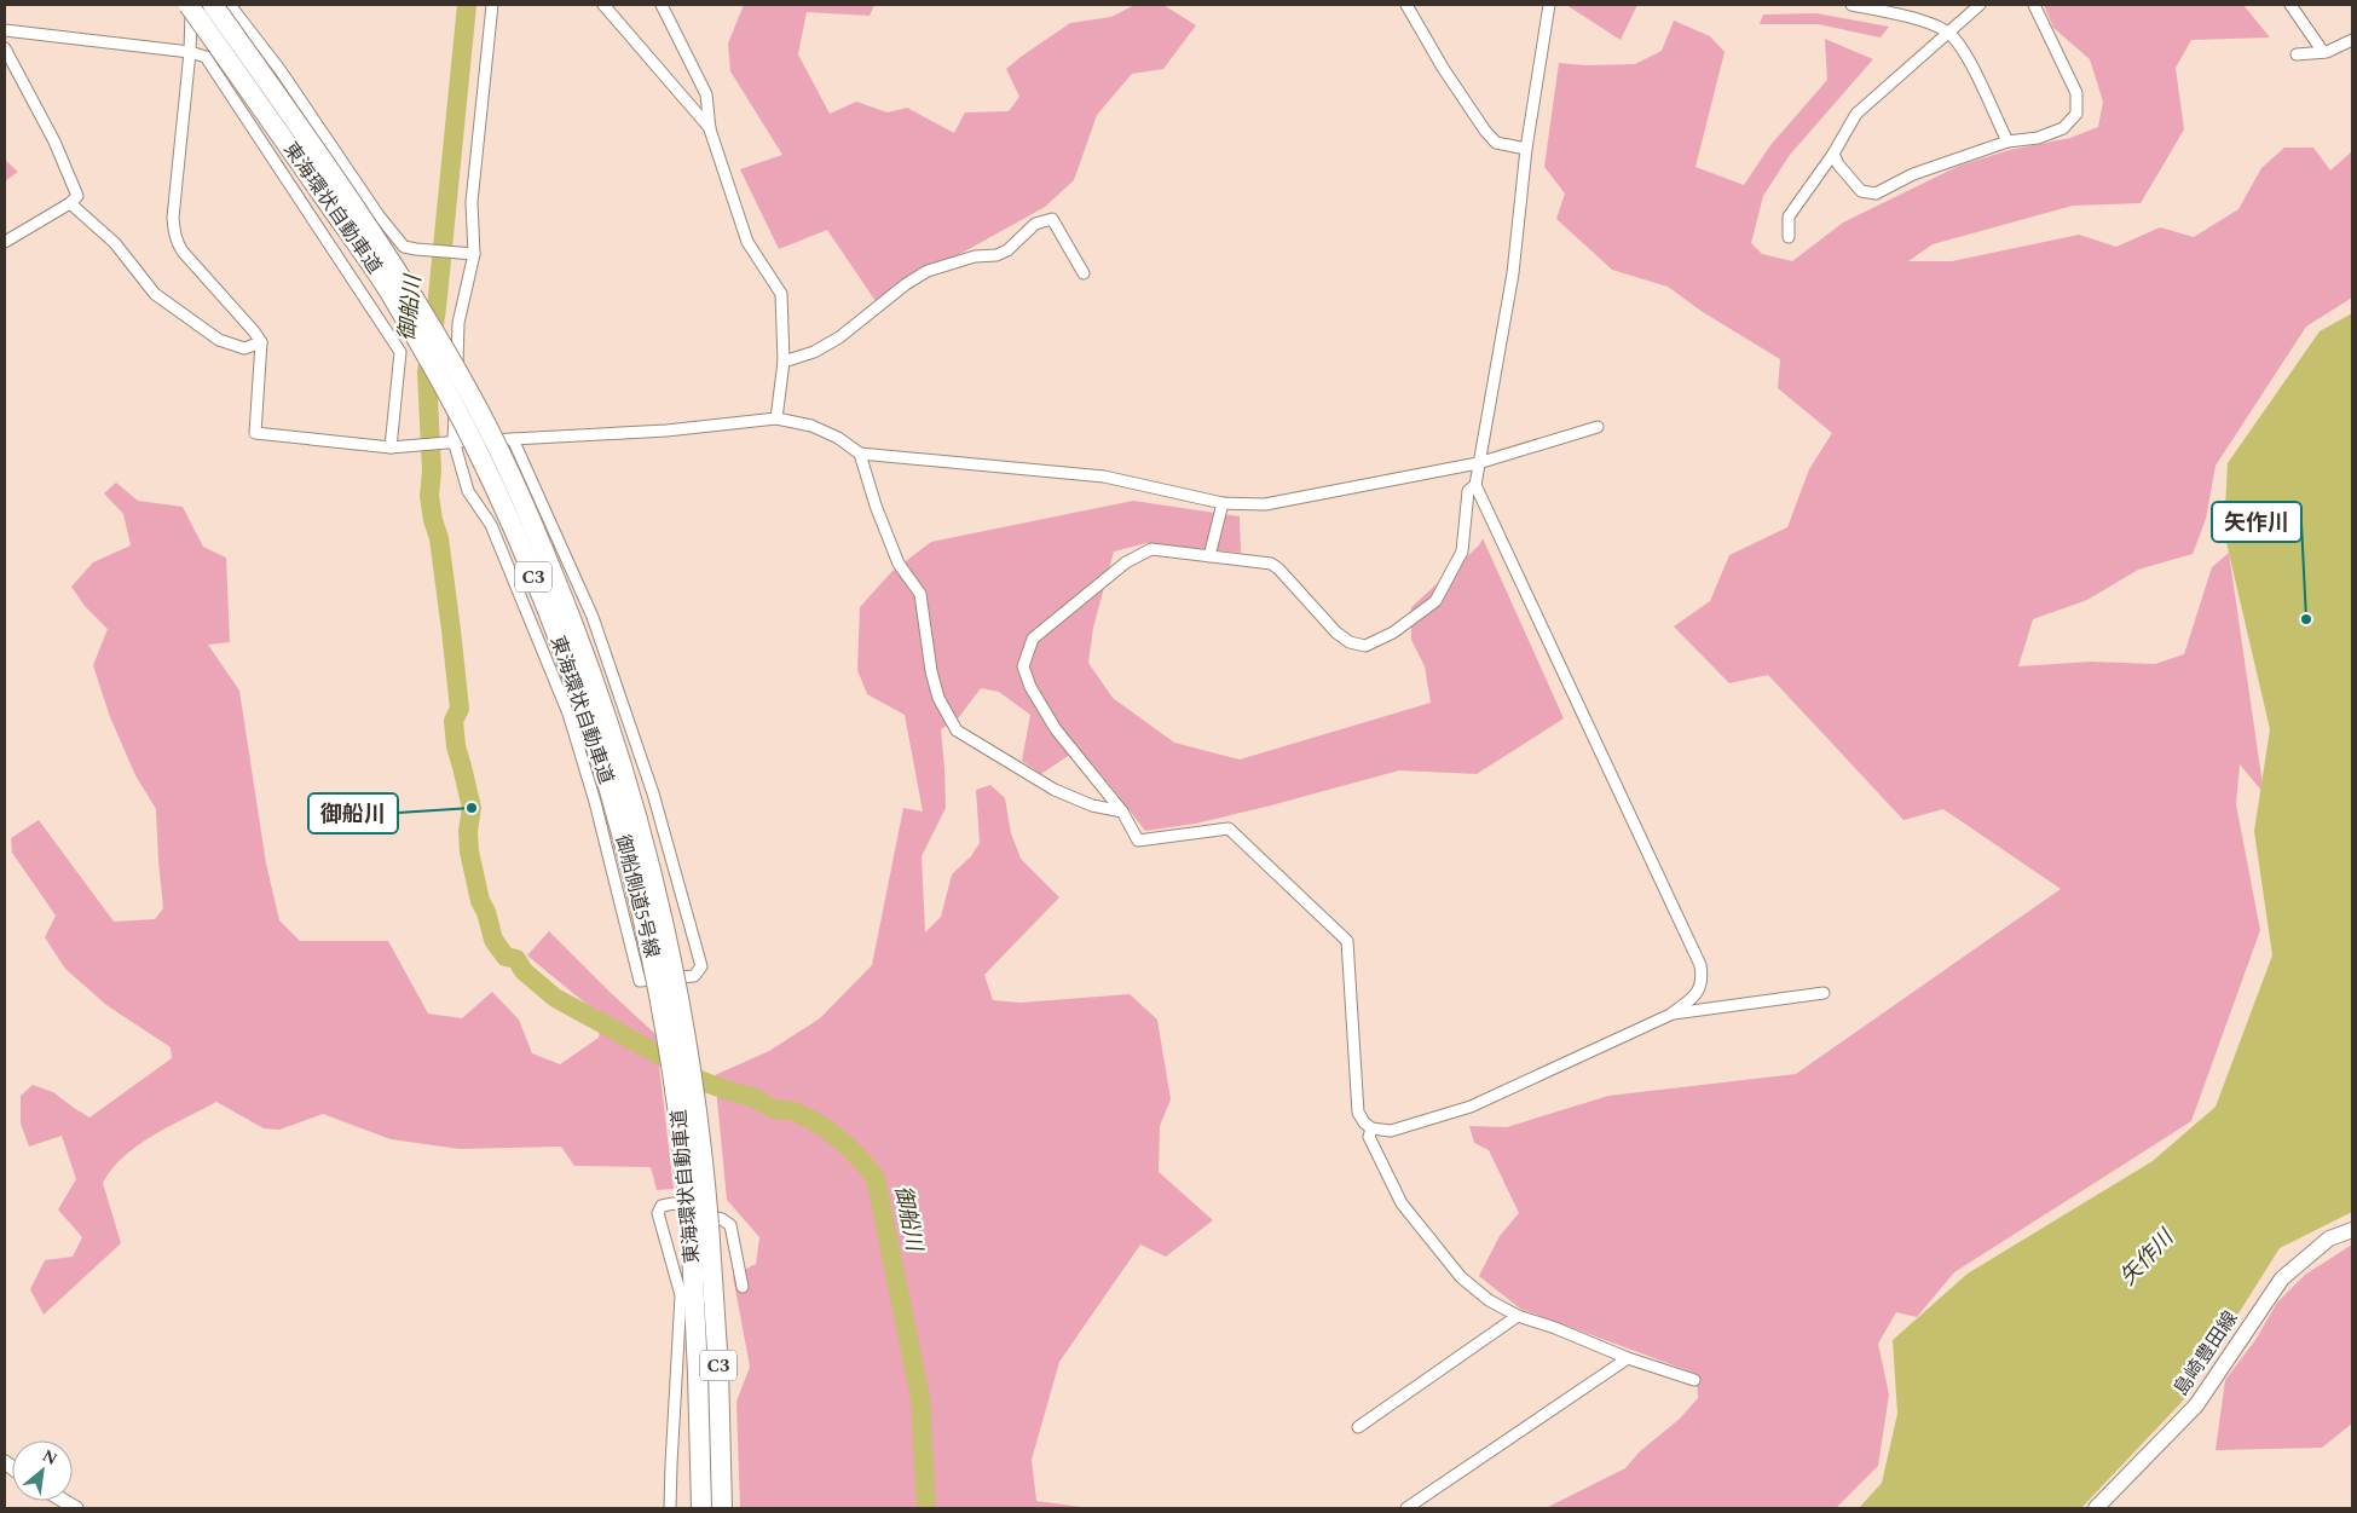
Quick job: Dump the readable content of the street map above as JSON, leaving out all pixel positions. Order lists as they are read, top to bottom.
{
  "streets": {
    "highway": ["東海環状自動車道", "C3"],
    "main road": ["島崎豊田線"],
    "street": ["御船側道5号線"]
  },
  "water": ["御船川", "矢作川"],
  "places": ["矢作川", "御船川"],
  "north": "top right"
}
